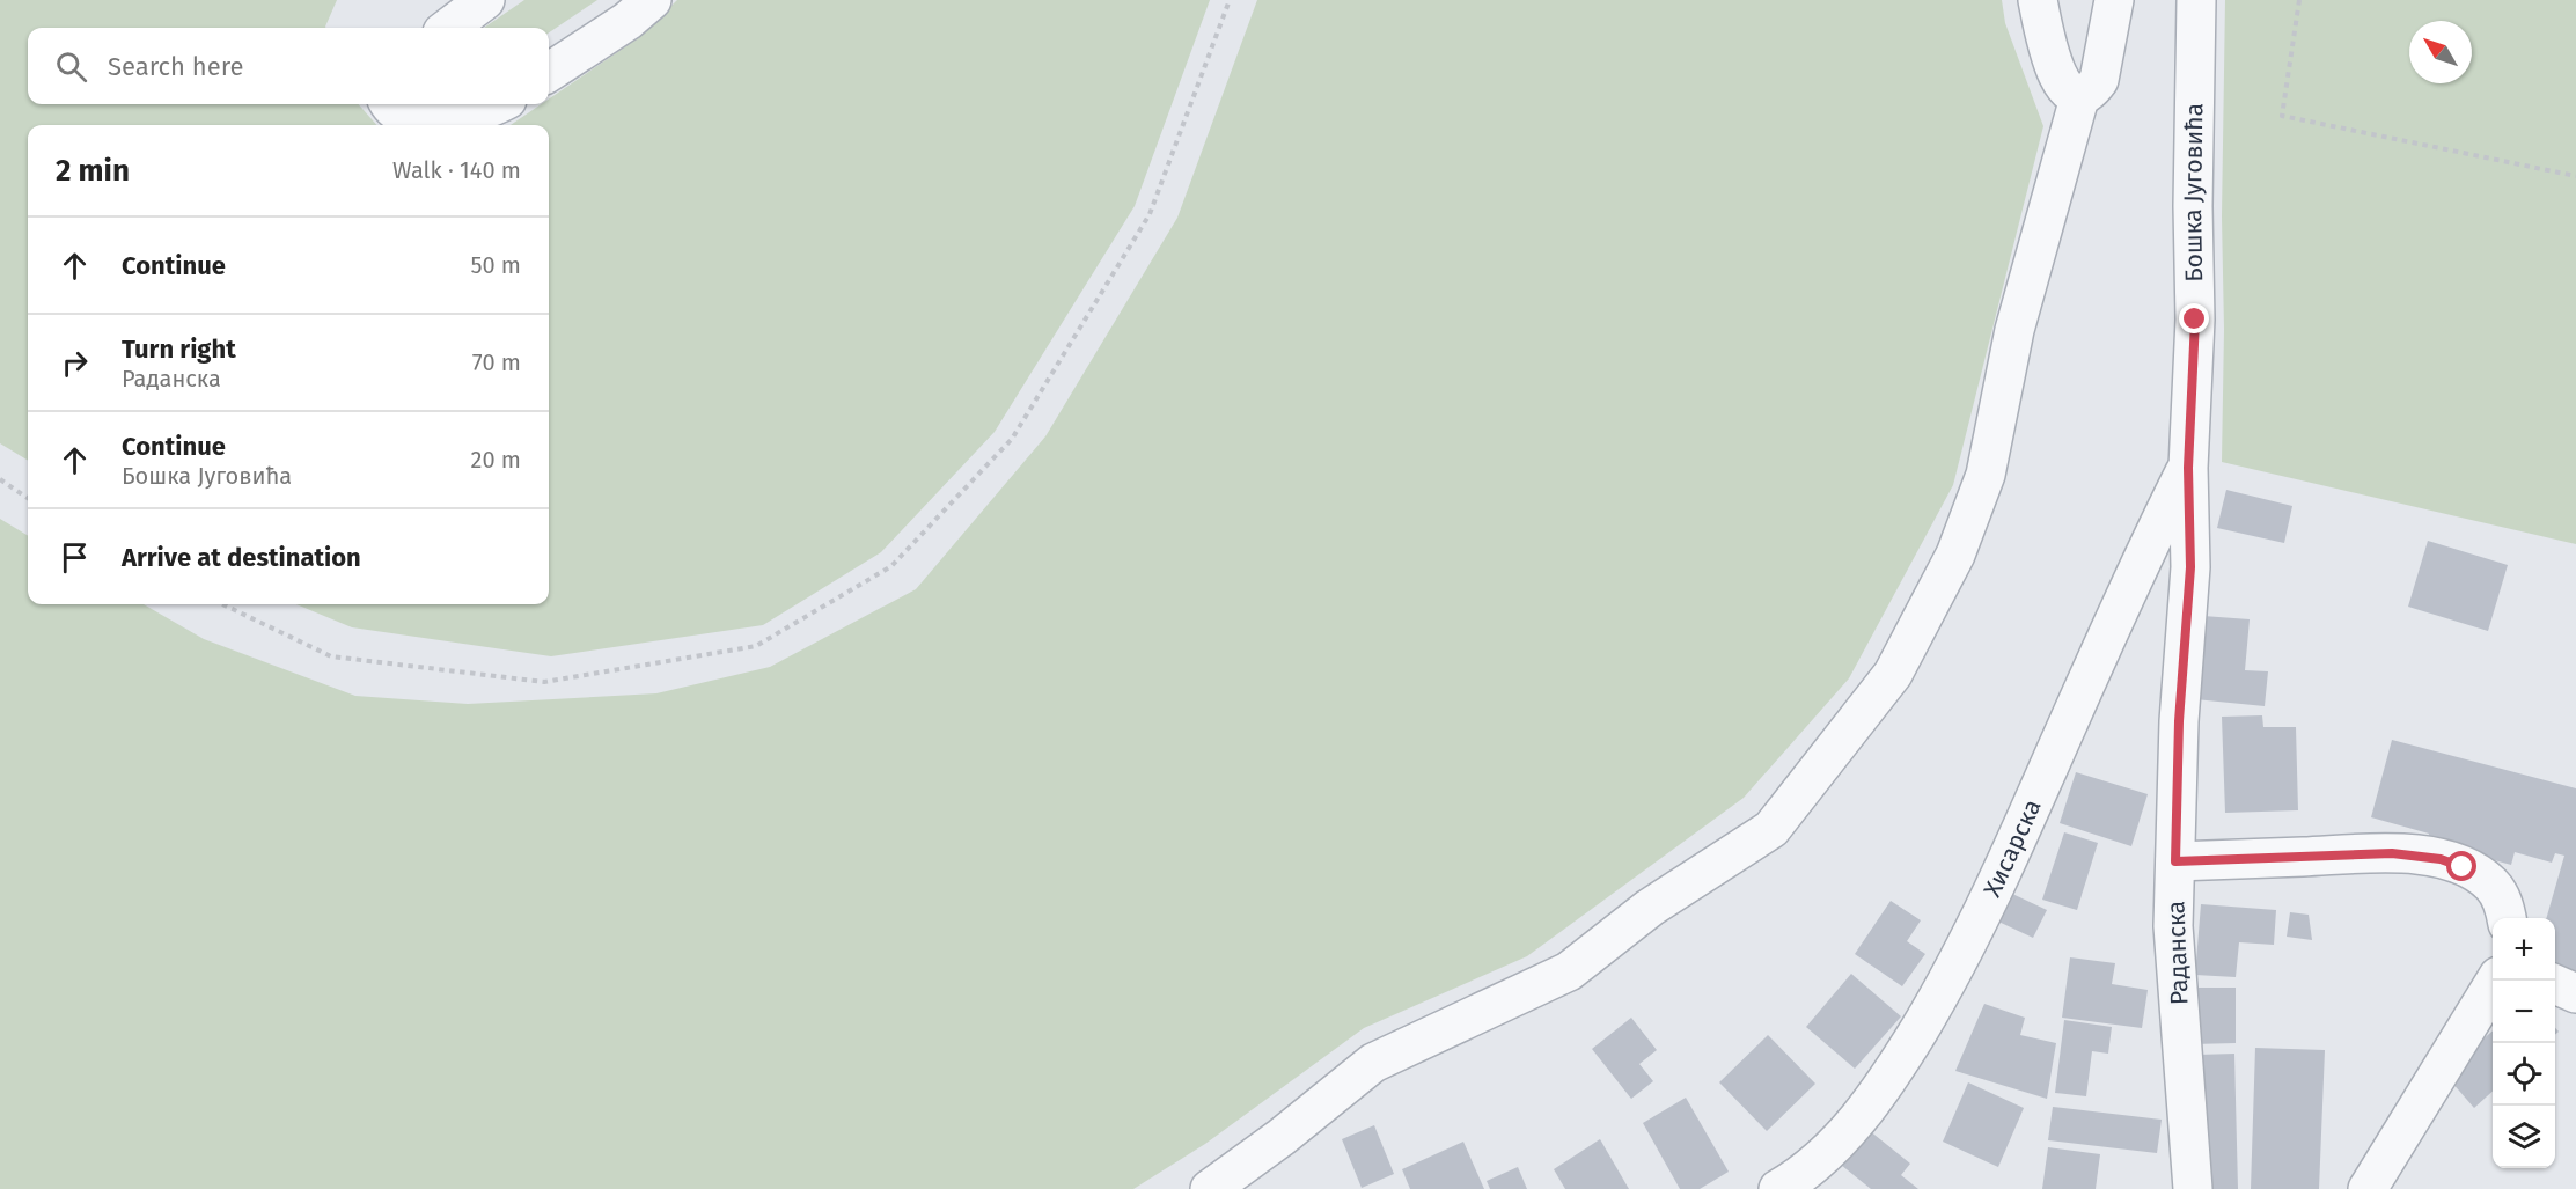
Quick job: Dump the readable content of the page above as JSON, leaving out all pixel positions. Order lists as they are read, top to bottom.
{
  "streets": {
    "street": ["Бошка Југовића", "Хисарска", "Раданска"]
  },
  "crossings": [
    ["Бошка Југовића", "Хисарска"],
    ["Бошка Југовића", "Раданска"],
    ["Хисарска", "Раданска"]
  ],
  "north": "top left",
  "page": {
    "search": "Search here",
    "heading": ["2 min", "Walk · 140 m"],
    "list": [
      ["Continue", "50 m"],
      ["Turn right", "Раданска", "70 m"],
      ["Continue", "Бошка Југовића", "20 m"],
      "Arrive at destination"
    ],
    "map_buttons": ["+", "−"]
  }
}
